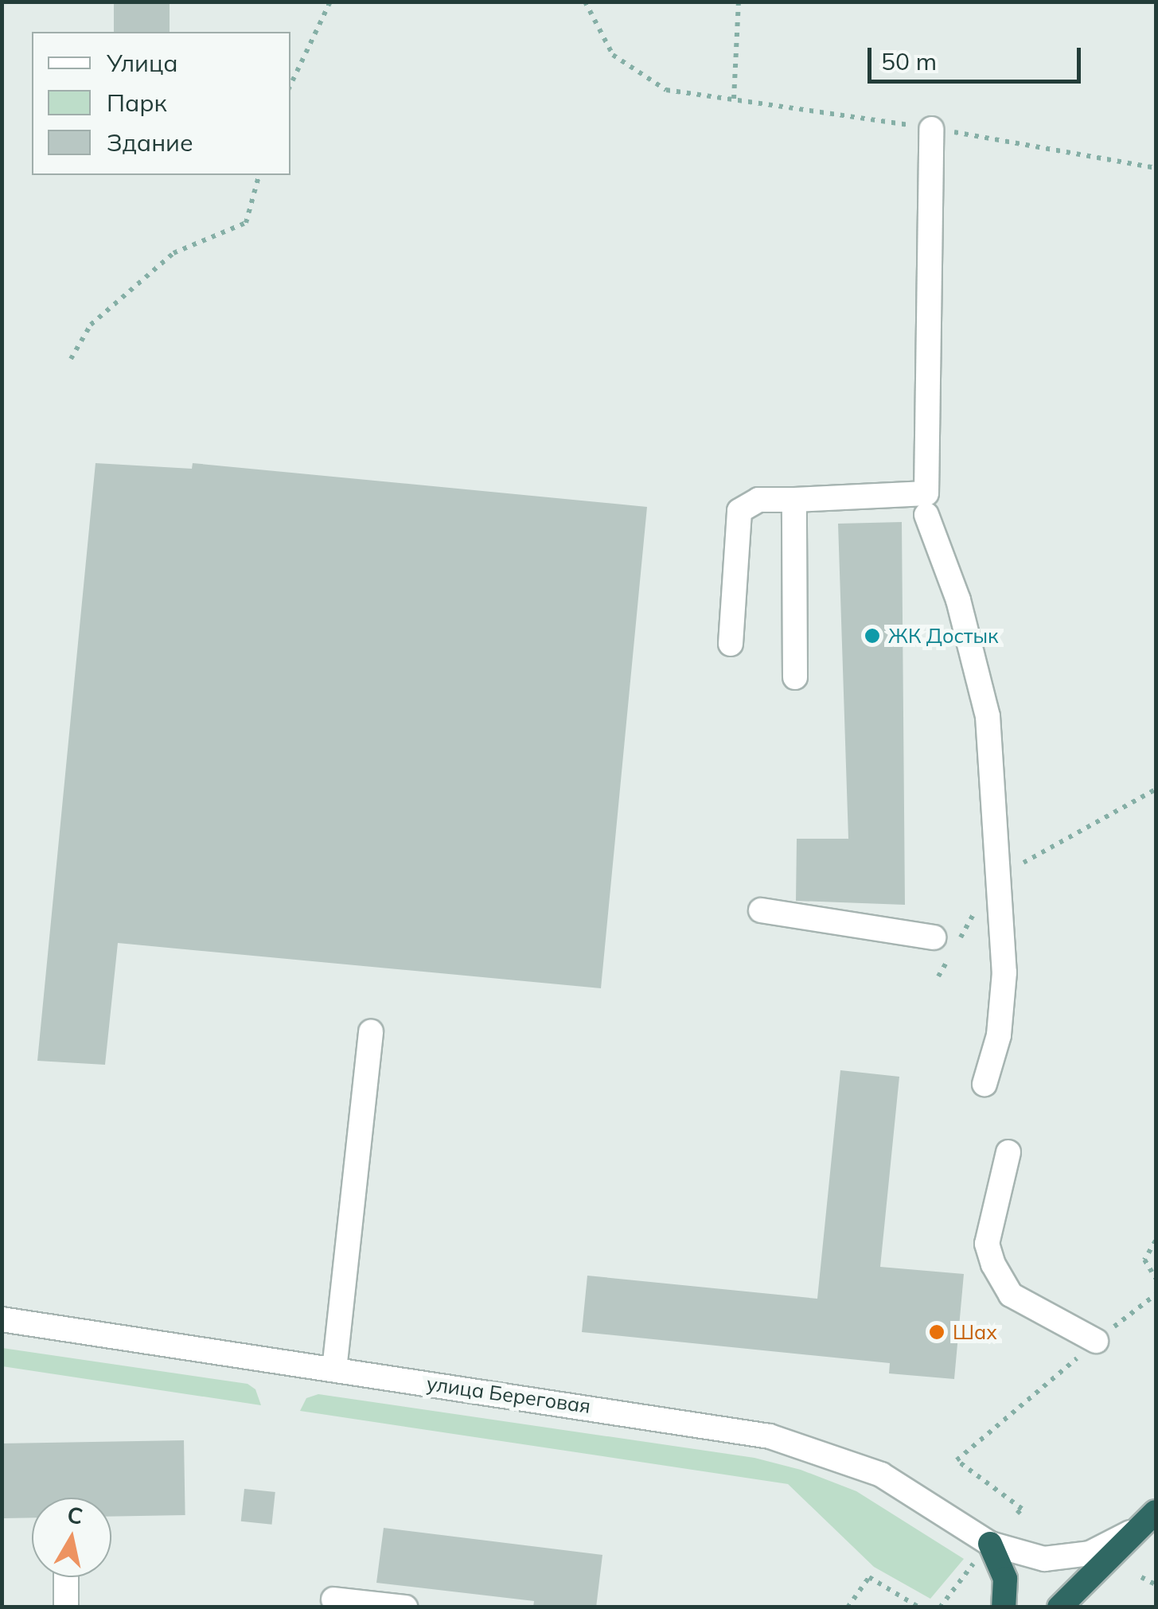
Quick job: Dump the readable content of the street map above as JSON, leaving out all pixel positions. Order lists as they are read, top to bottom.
{
  "streets": {
    "street": ["улица Береговая"]
  },
  "places": ["ЖК Достык", "Шах"],
  "legend": ["Улица", "Парк", "Здание"],
  "scale_bar": "50 m",
  "north": "top"
}
